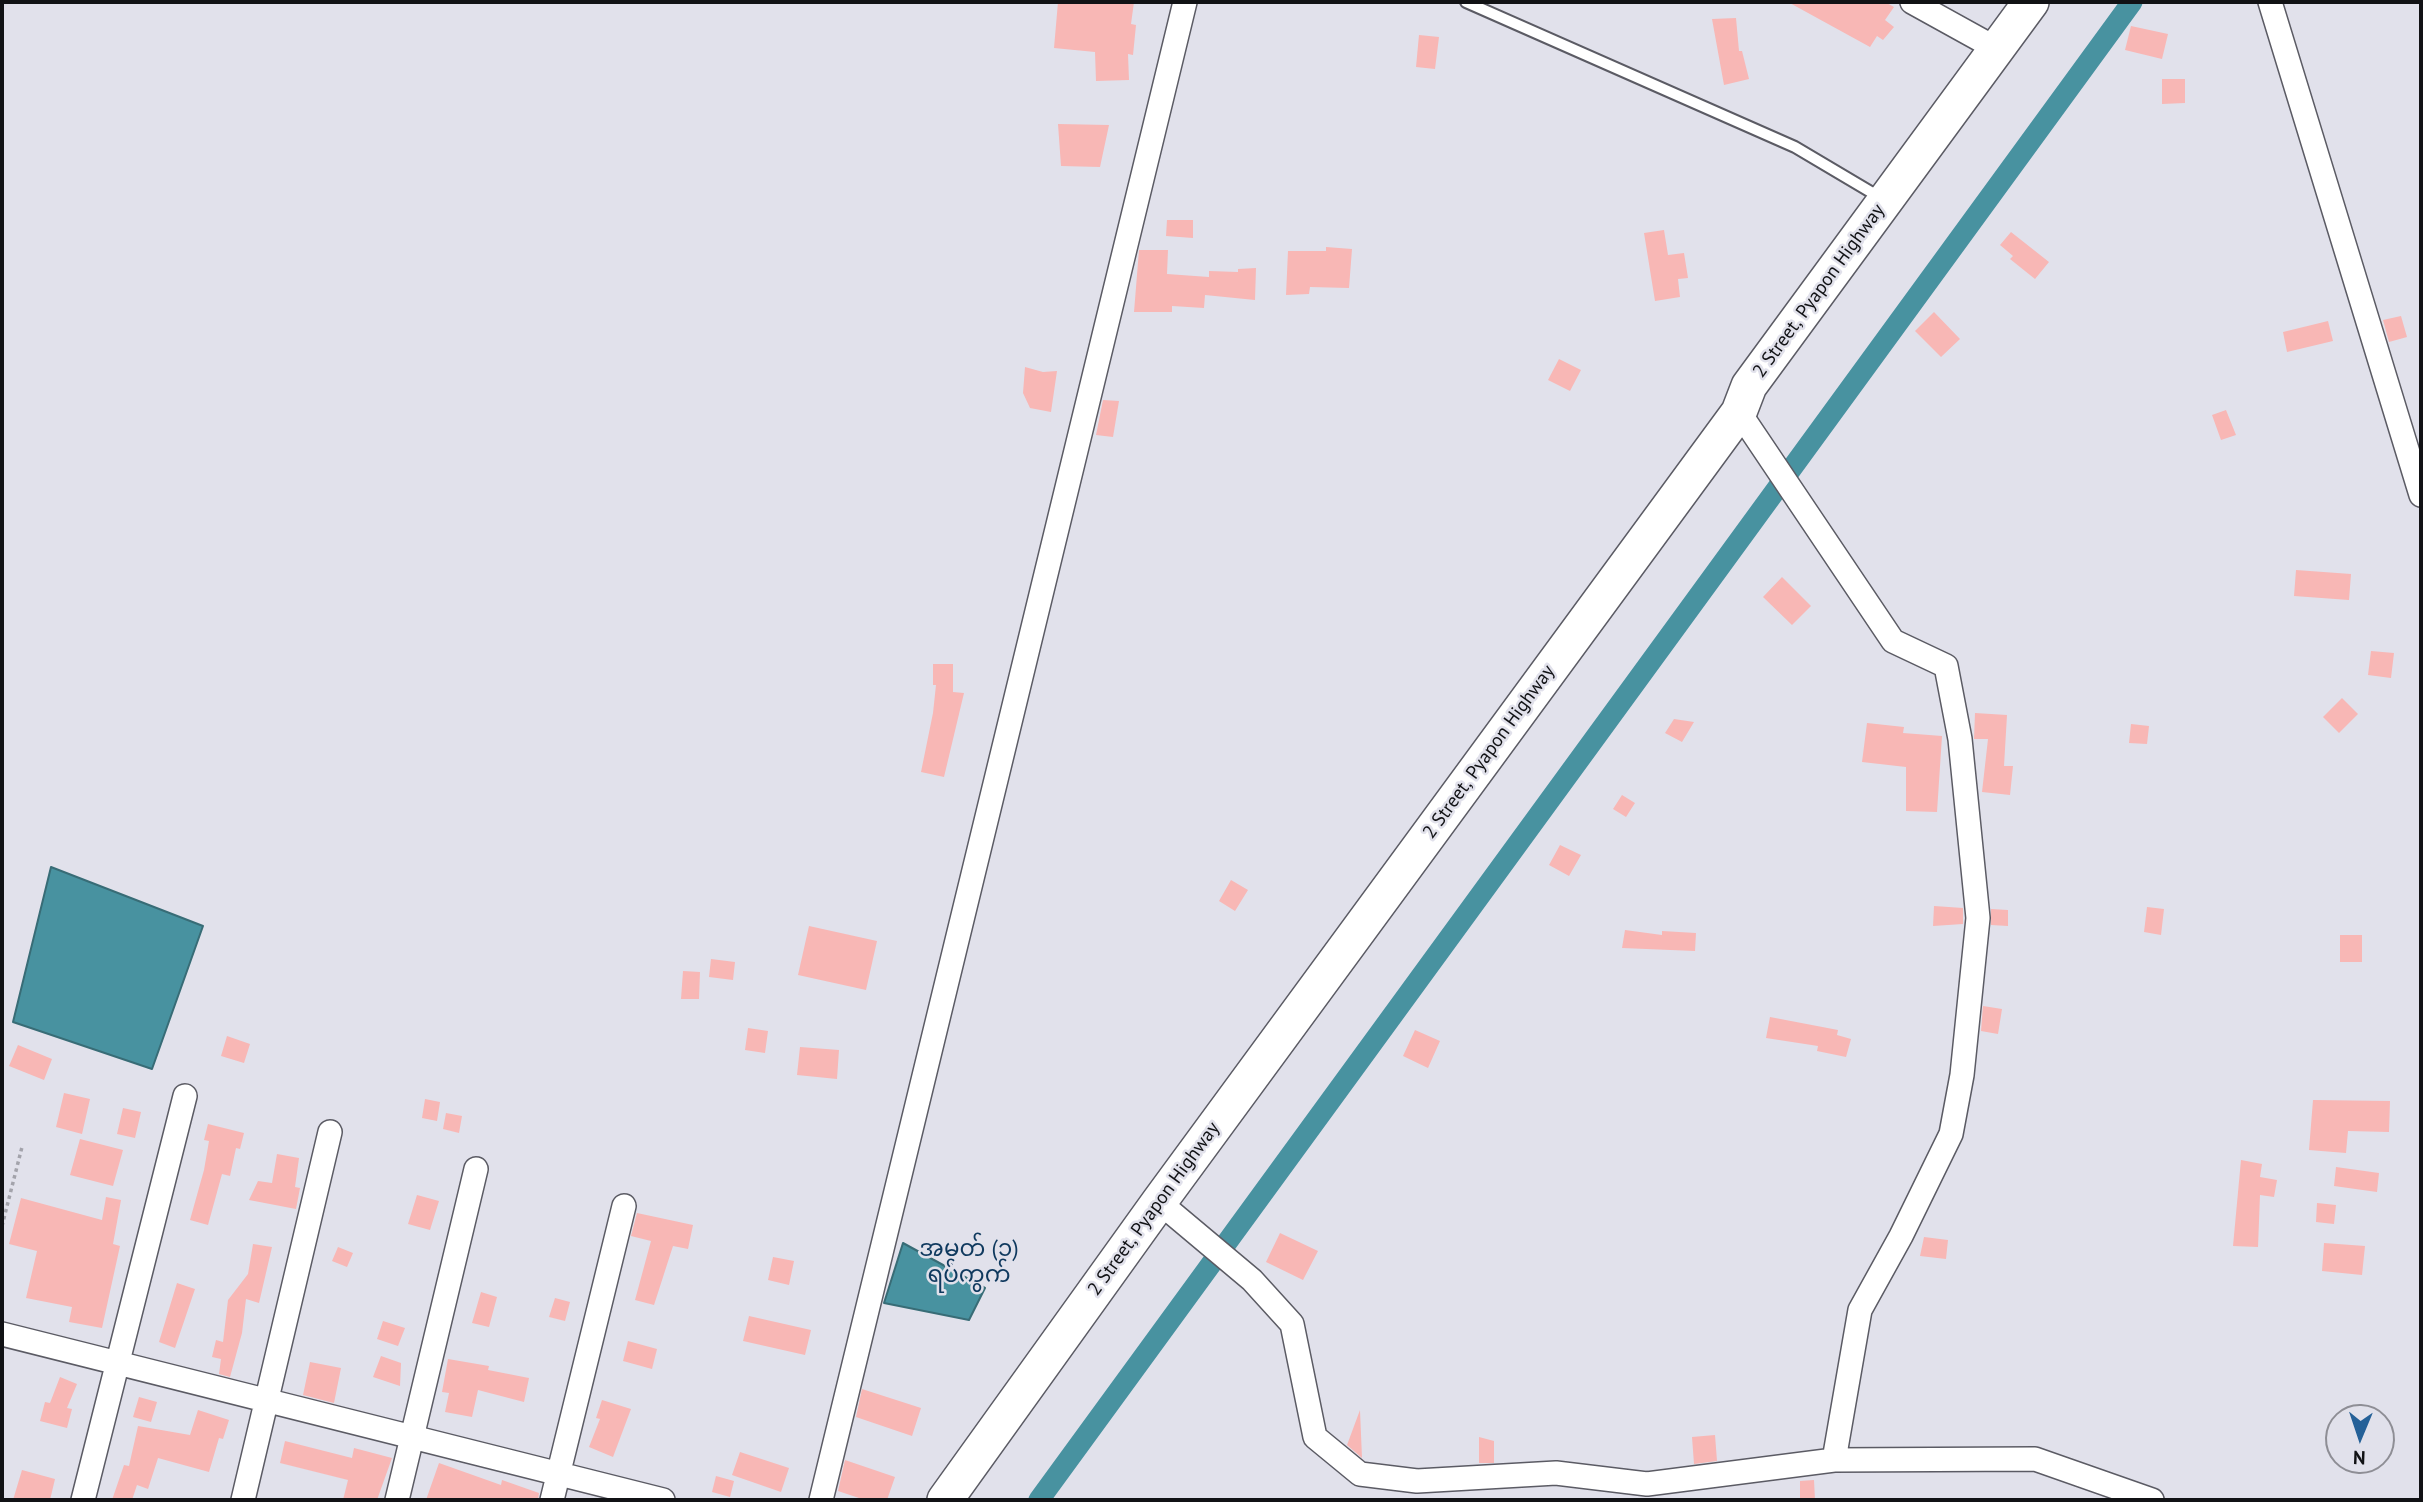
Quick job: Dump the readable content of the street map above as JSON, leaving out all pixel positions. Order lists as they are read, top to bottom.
{
  "streets": {
    "main road": ["2 Street, Pyapon Highway"]
  },
  "districts": ["အမှတ် (၁) ရပ်ကွက်"],
  "north": "bottom"
}
